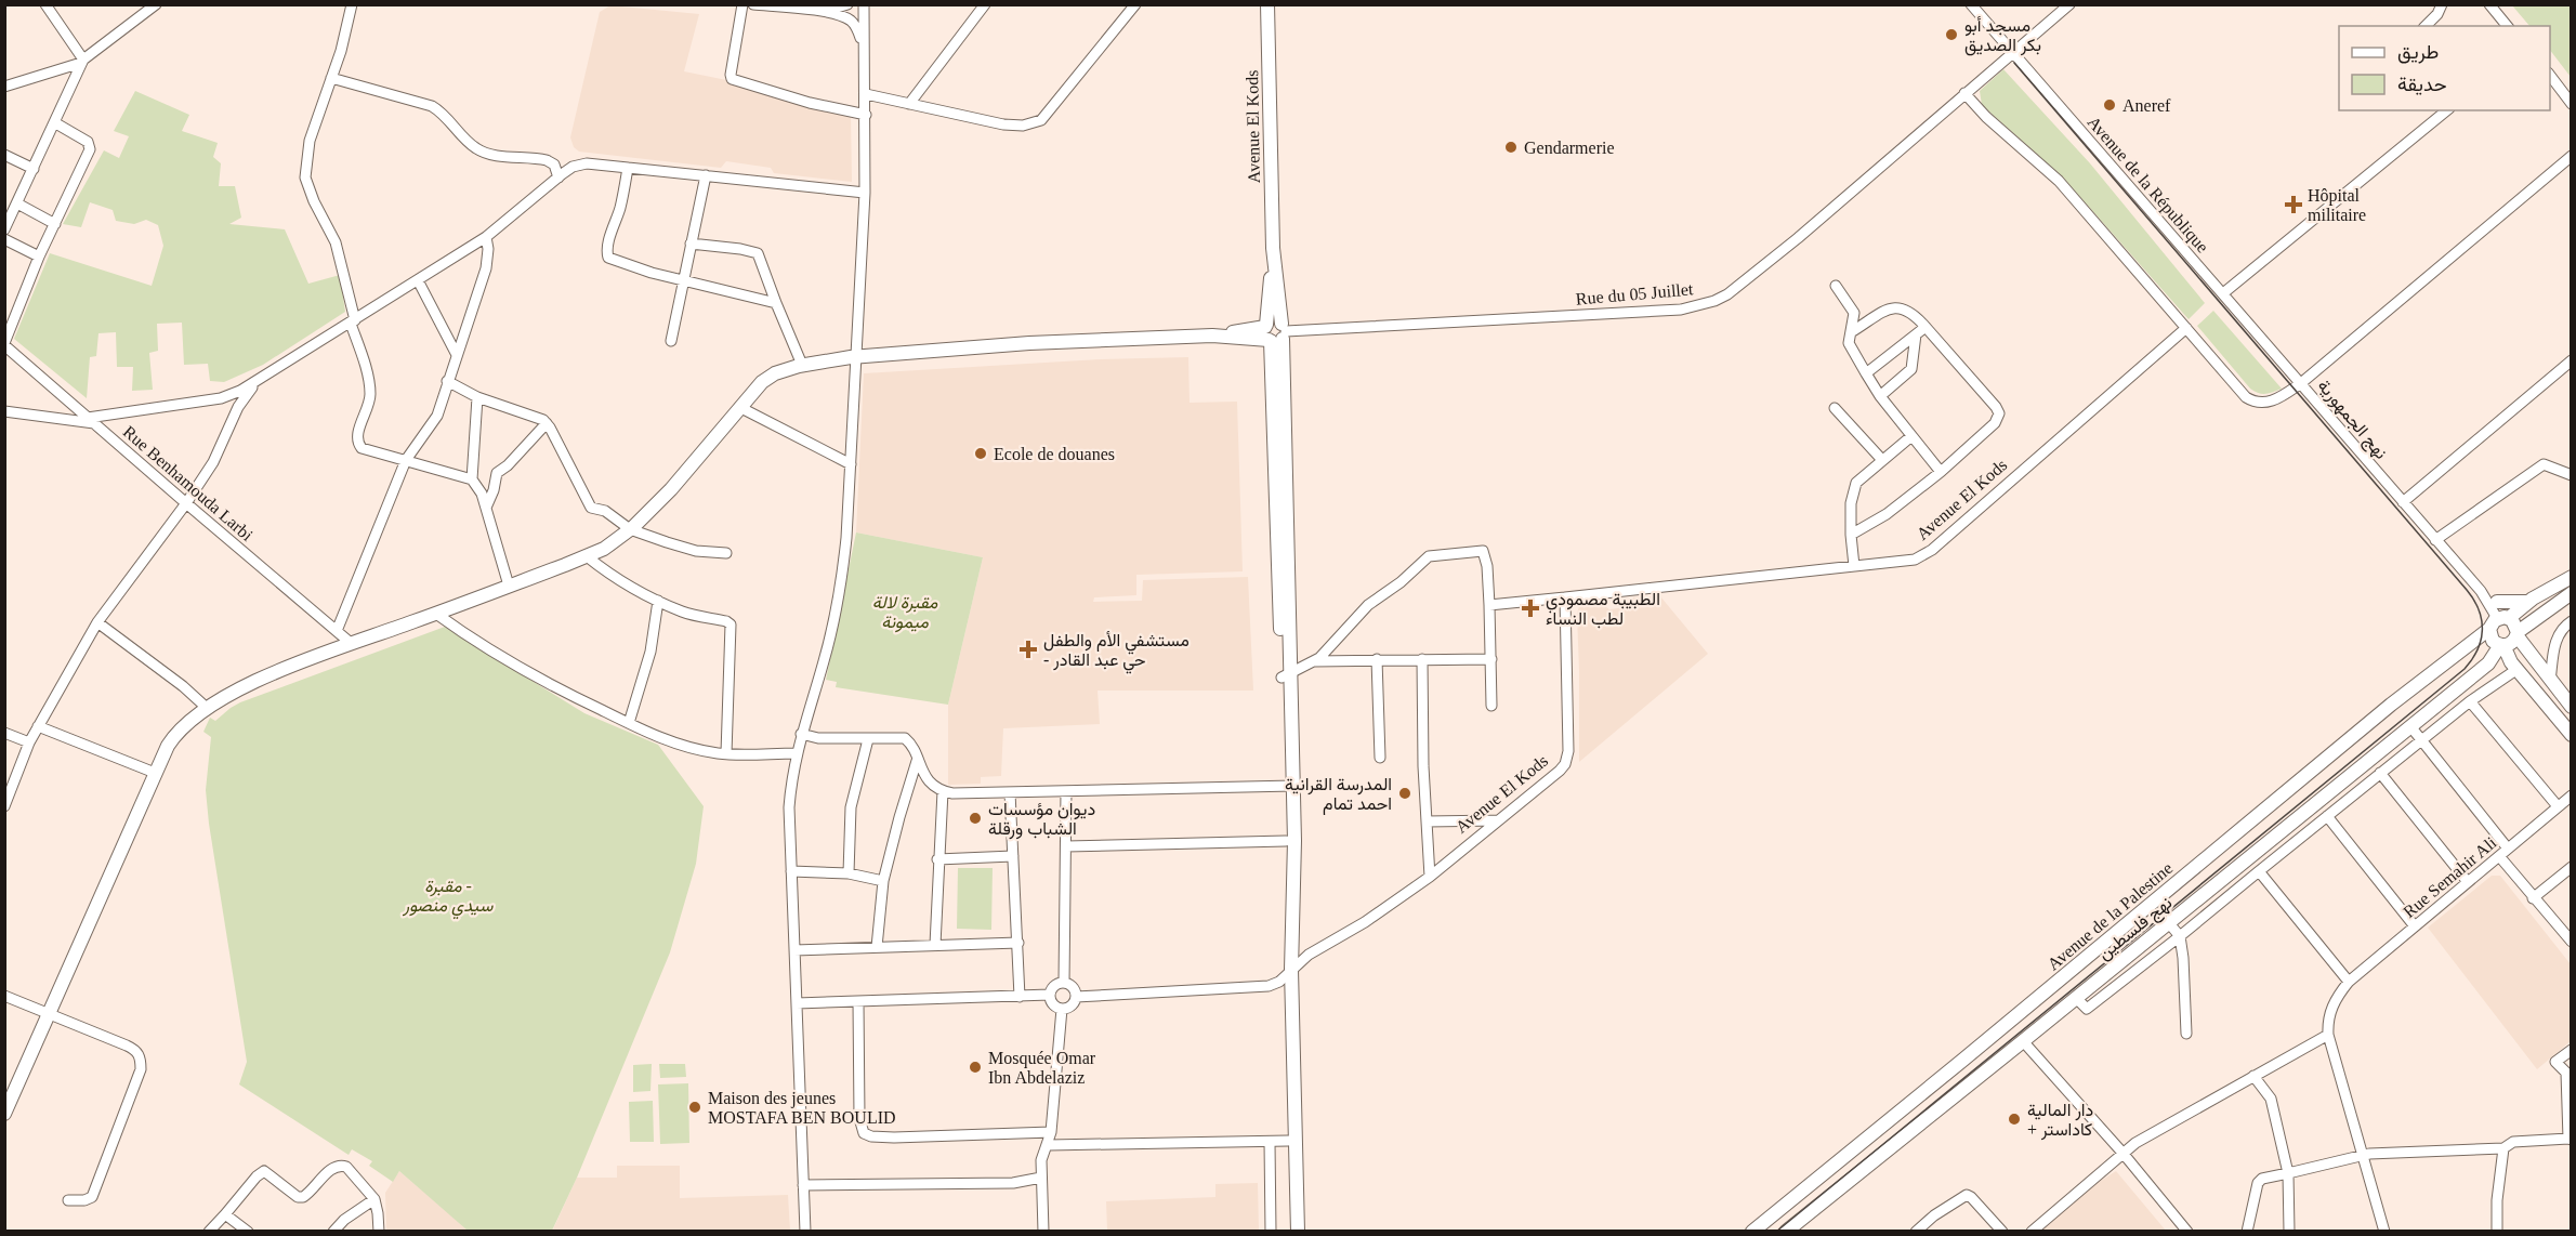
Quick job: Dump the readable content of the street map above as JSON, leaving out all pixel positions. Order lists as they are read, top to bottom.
{
  "streets": {
    "main road": ["Avenue El Kods", "Avenue de la Palestine", "نهج فلسطين"],
    "street": [
      "Avenue de la République",
      "Rue du 05 Juillet",
      "نهج الجمهورية",
      "Rue Benhamouda Larbi",
      "Rue Semahir Ali"
    ]
  },
  "crossings": [
    ["Avenue El Kods", "Rue du 05 Juillet"],
    ["Avenue El Kods", "نهج الجمهورية"],
    ["Avenue de la République", "Rue du 05 Juillet"],
    ["Avenue de la République", "نهج الجمهورية"],
    ["Rue du 05 Juillet", "نهج الجمهورية"],
    ["نهج الجمهورية", "Avenue de la Palestine"]
  ],
  "parks": ["مقبرة لالة ميمونة", "مقبرة - سيدي منصور"],
  "places": {
    "other": [
      "مسجد أبو بكر الصديق",
      "Aneref",
      "Gendarmerie",
      "Ecole de douanes",
      "المدرسة القرانية احمد تمام",
      "ديوان مؤسسات الشباب ورقلة",
      "Mosquée Omar Ibn Abdelaziz",
      "Maison des jeunes MOSTAFA BEN BOULID",
      "دار المالية + كاداستر"
    ],
    "health": ["Hôpital militaire", "الطبيبة مصمودي لطب النساء", "مستشفي الأم والطفل - حي عبد القادر"]
  },
  "legend": ["طريق", "حديقة"]
}
